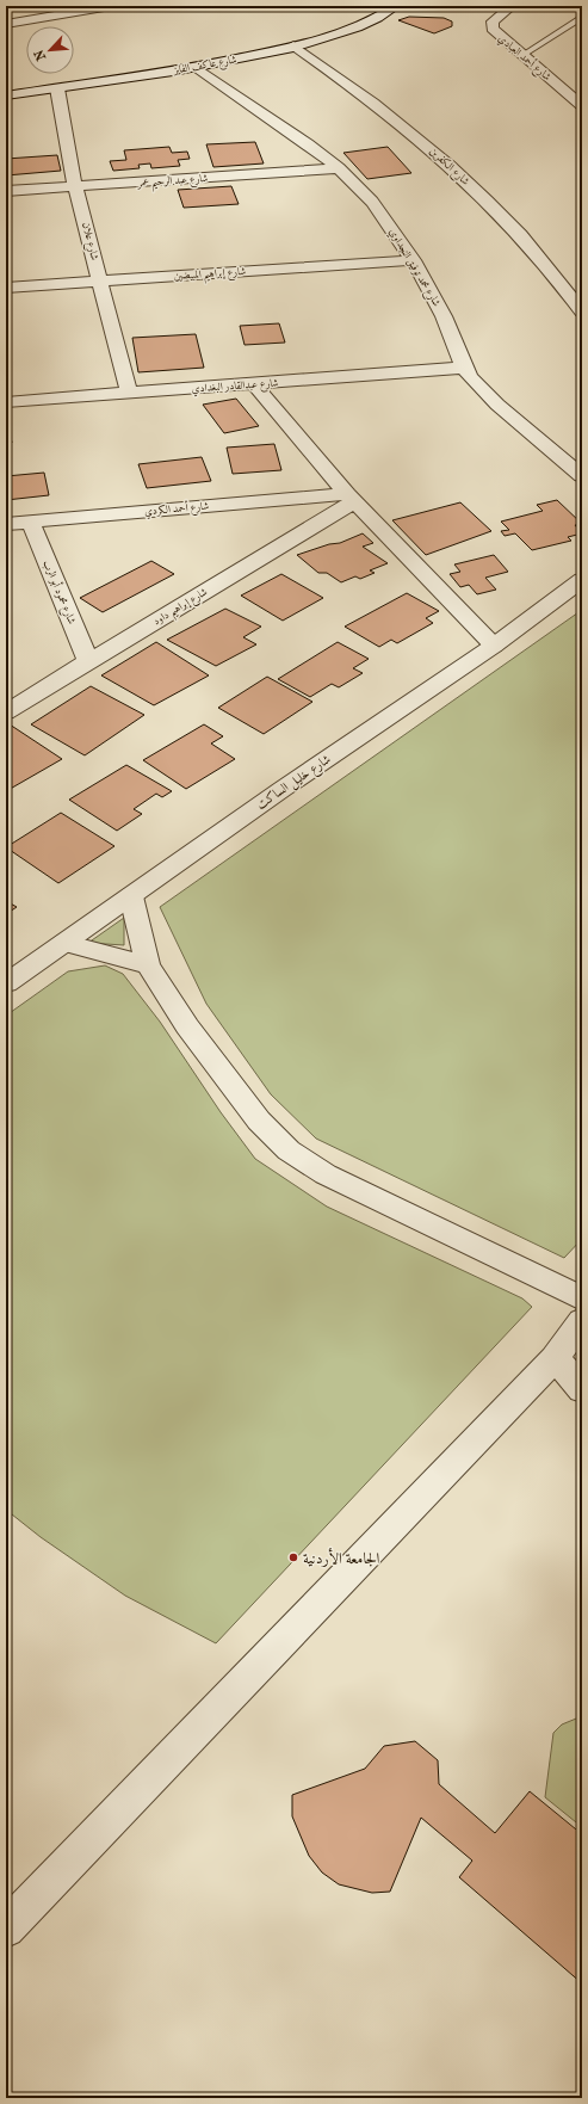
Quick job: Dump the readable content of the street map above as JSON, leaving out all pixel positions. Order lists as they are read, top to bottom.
{
  "streets": {
    "street": [
      "شارع أحمد العبادي",
      "شارع عاكف الفايز",
      "شارع الكفرين",
      "شارع عبد الرحيم عمر",
      "شارع علان",
      "شارع محمد توفيق النجداوي",
      "شارع إبراهيم المبيضين",
      "شارع عبدالقادر البغدادي",
      "شارع أحمد الكردي",
      "شارع محمود أبو الرب",
      "شارع إبراهيم داود",
      "شارع خليل الساكت"
    ]
  },
  "crossings": [
    ["شارع عاكف الفايز", "شارع الكفرين"],
    ["شارع عاكف الفايز", "شارع علان"],
    ["شارع عاكف الفايز", "شارع محمد توفيق النجداوي"],
    ["شارع عبد الرحيم عمر", "شارع علان"],
    ["شارع عبد الرحيم عمر", "شارع محمد توفيق النجداوي"],
    ["شارع علان", "شارع إبراهيم المبيضين"],
    ["شارع علان", "شارع عبدالقادر البغدادي"],
    ["شارع محمد توفيق النجداوي", "شارع إبراهيم المبيضين"],
    ["شارع محمد توفيق النجداوي", "شارع عبدالقادر البغدادي"],
    ["شارع أحمد الكردي", "شارع محمود أبو الرب"],
    ["شارع أحمد الكردي", "شارع إبراهيم داود"],
    ["شارع محمود أبو الرب", "شارع إبراهيم داود"]
  ],
  "places": ["الجامعة الأردنية"],
  "north": "bottom left"
}
